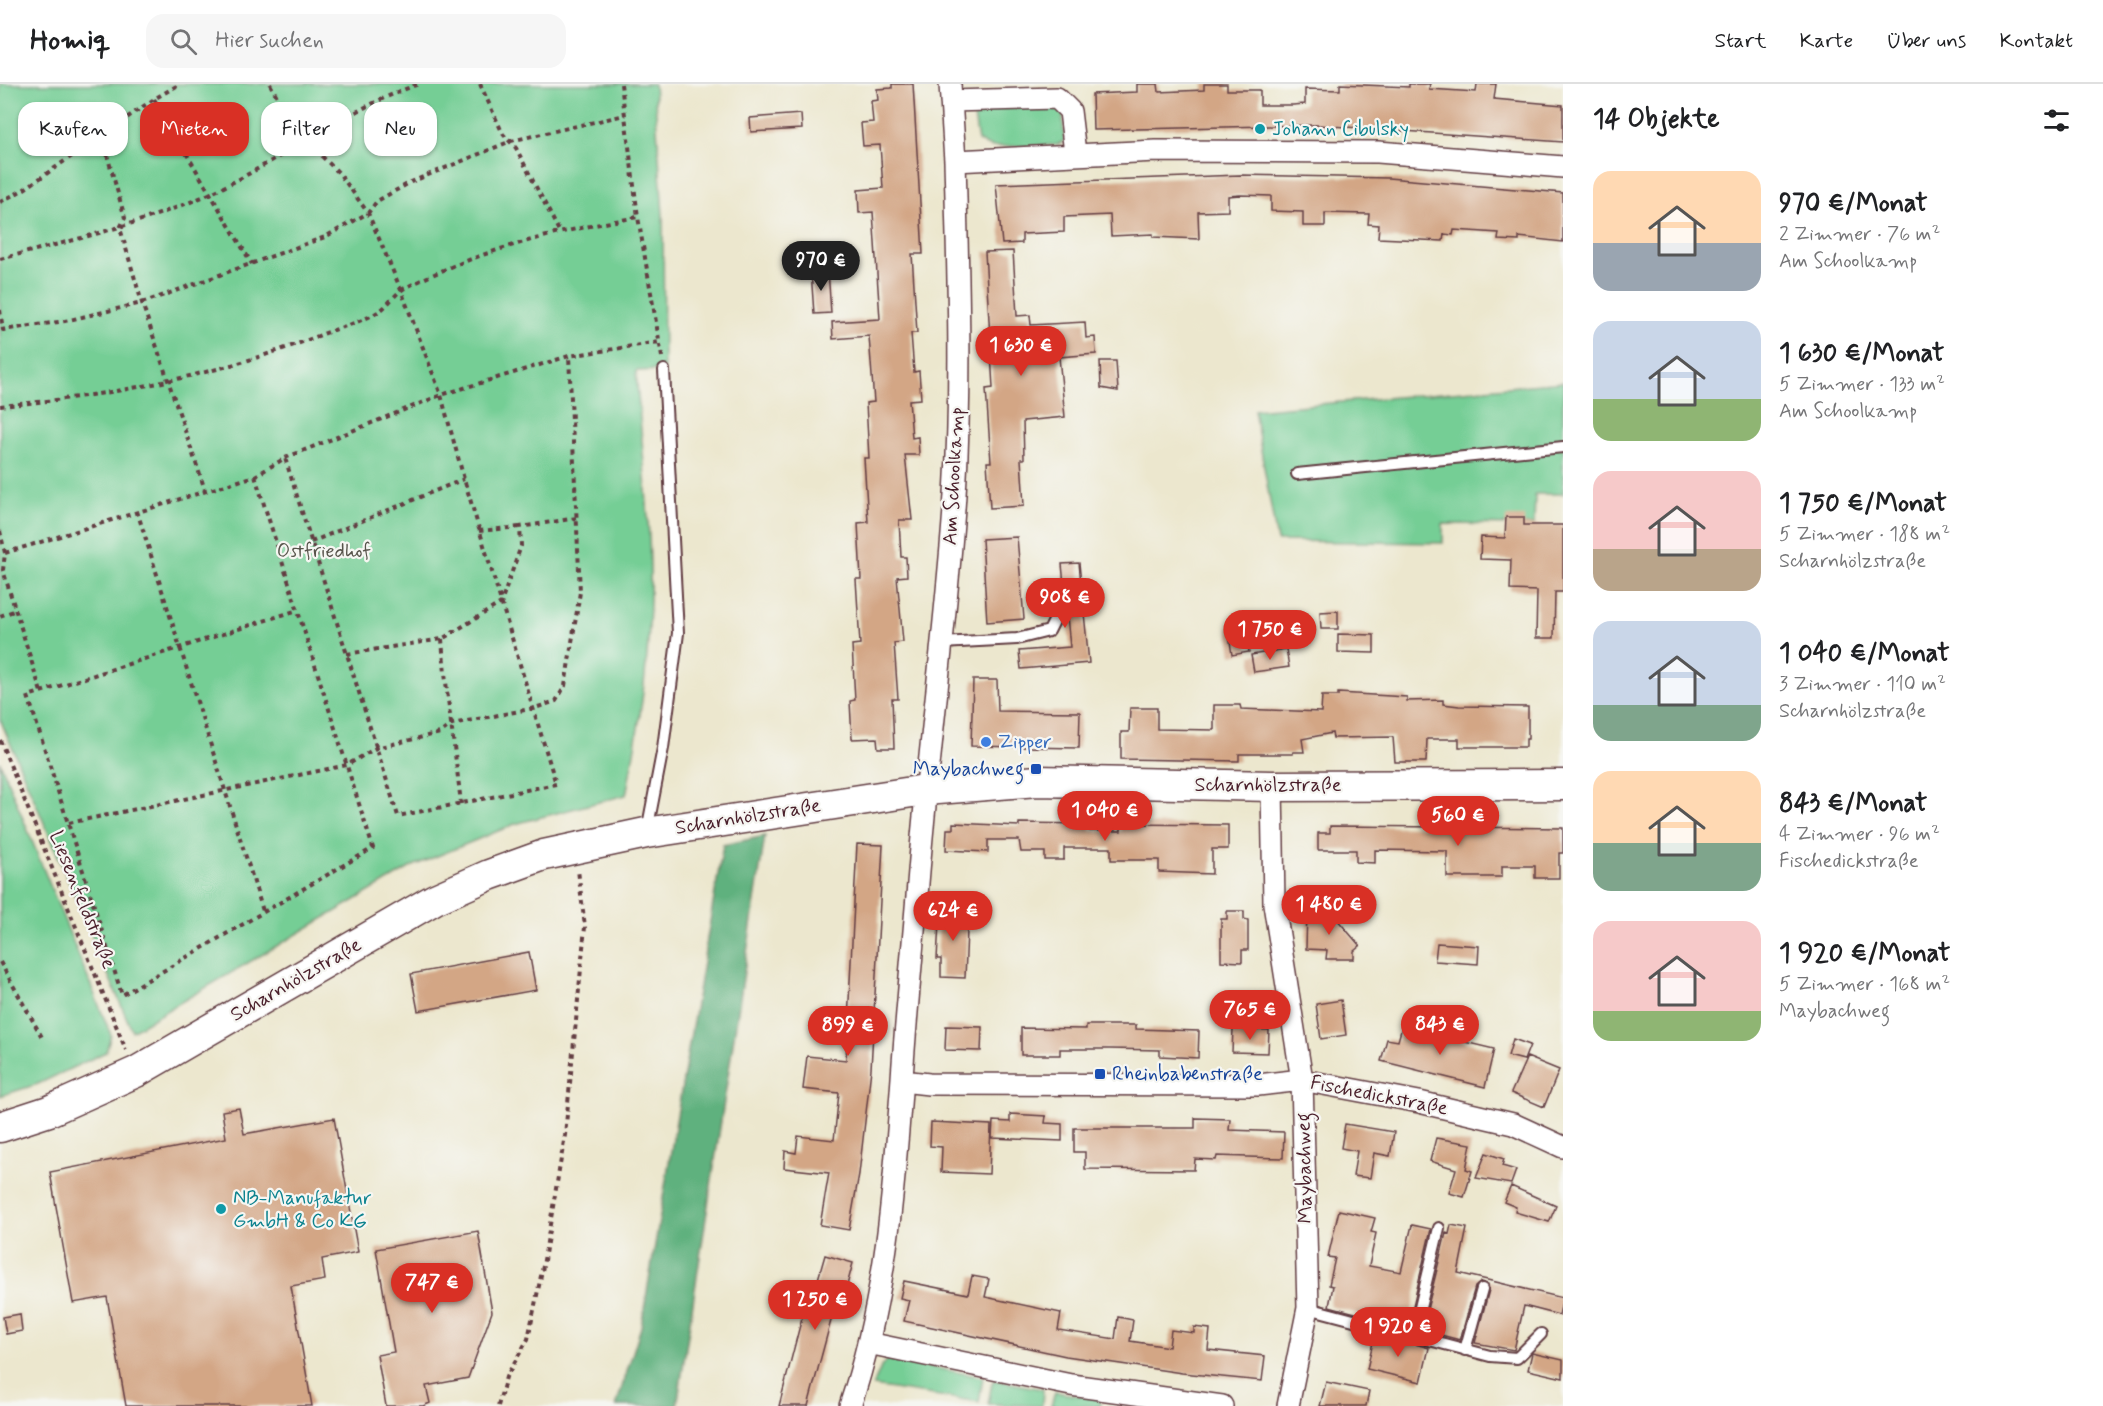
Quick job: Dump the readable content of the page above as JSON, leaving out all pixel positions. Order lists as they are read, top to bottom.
{
  "streets": {
    "main road": ["Scharnhölzstraße"],
    "street": ["Am Schoolkamp", "Fischedickstraße", "Maybachweg"],
    "path": ["Liesenfeldstraße"]
  },
  "crossings": [
    ["Am Schoolkamp", "Scharnhölzstraße"],
    ["Scharnhölzstraße", "Liesenfeldstraße"],
    ["Scharnhölzstraße", "Maybachweg"],
    ["Fischedickstraße", "Maybachweg"]
  ],
  "parks": ["Ostfriedhof"],
  "places": {
    "other": ["Johann Cibulsky", "Zipper", "NB-Manufaktur GmbH & Co KG"],
    "transit": ["Maybachweg", "Rheinbabenstraße"]
  },
  "page": {
    "header": "Homiq",
    "search": "Hier suchen",
    "nav": [
      "Start",
      "Karte",
      "Über uns",
      "Kontakt"
    ],
    "heading": "14 Objekte",
    "chip": [
      "Kaufen",
      "Mieten",
      "Filter",
      "Neu"
    ],
    "list": [
      {
        "name": "970 €/Monat",
        "note": "2 Zimmer · 76 m² · Am Schoolkamp"
      },
      {
        "name": "1 630 €/Monat",
        "note": "5 Zimmer · 133 m² · Am Schoolkamp"
      },
      {
        "name": "1 750 €/Monat",
        "note": "5 Zimmer · 188 m² · Scharnhölzstraße"
      },
      {
        "name": "1 040 €/Monat",
        "note": "3 Zimmer · 110 m² · Scharnhölzstraße"
      },
      {
        "name": "843 €/Monat",
        "note": "4 Zimmer · 96 m² · Fischedickstraße"
      },
      {
        "name": "1 920 €/Monat",
        "note": "5 Zimmer · 168 m² · Maybachweg"
      }
    ],
    "price": [
      "970 €",
      "1 630 €",
      "908 €",
      "1 750 €",
      "1 040 €",
      "560 €",
      "1 480 €",
      "624 €",
      "765 €",
      "843 €",
      "899 €",
      "747 €",
      "1 250 €",
      "1 920 €"
    ]
  }
}
